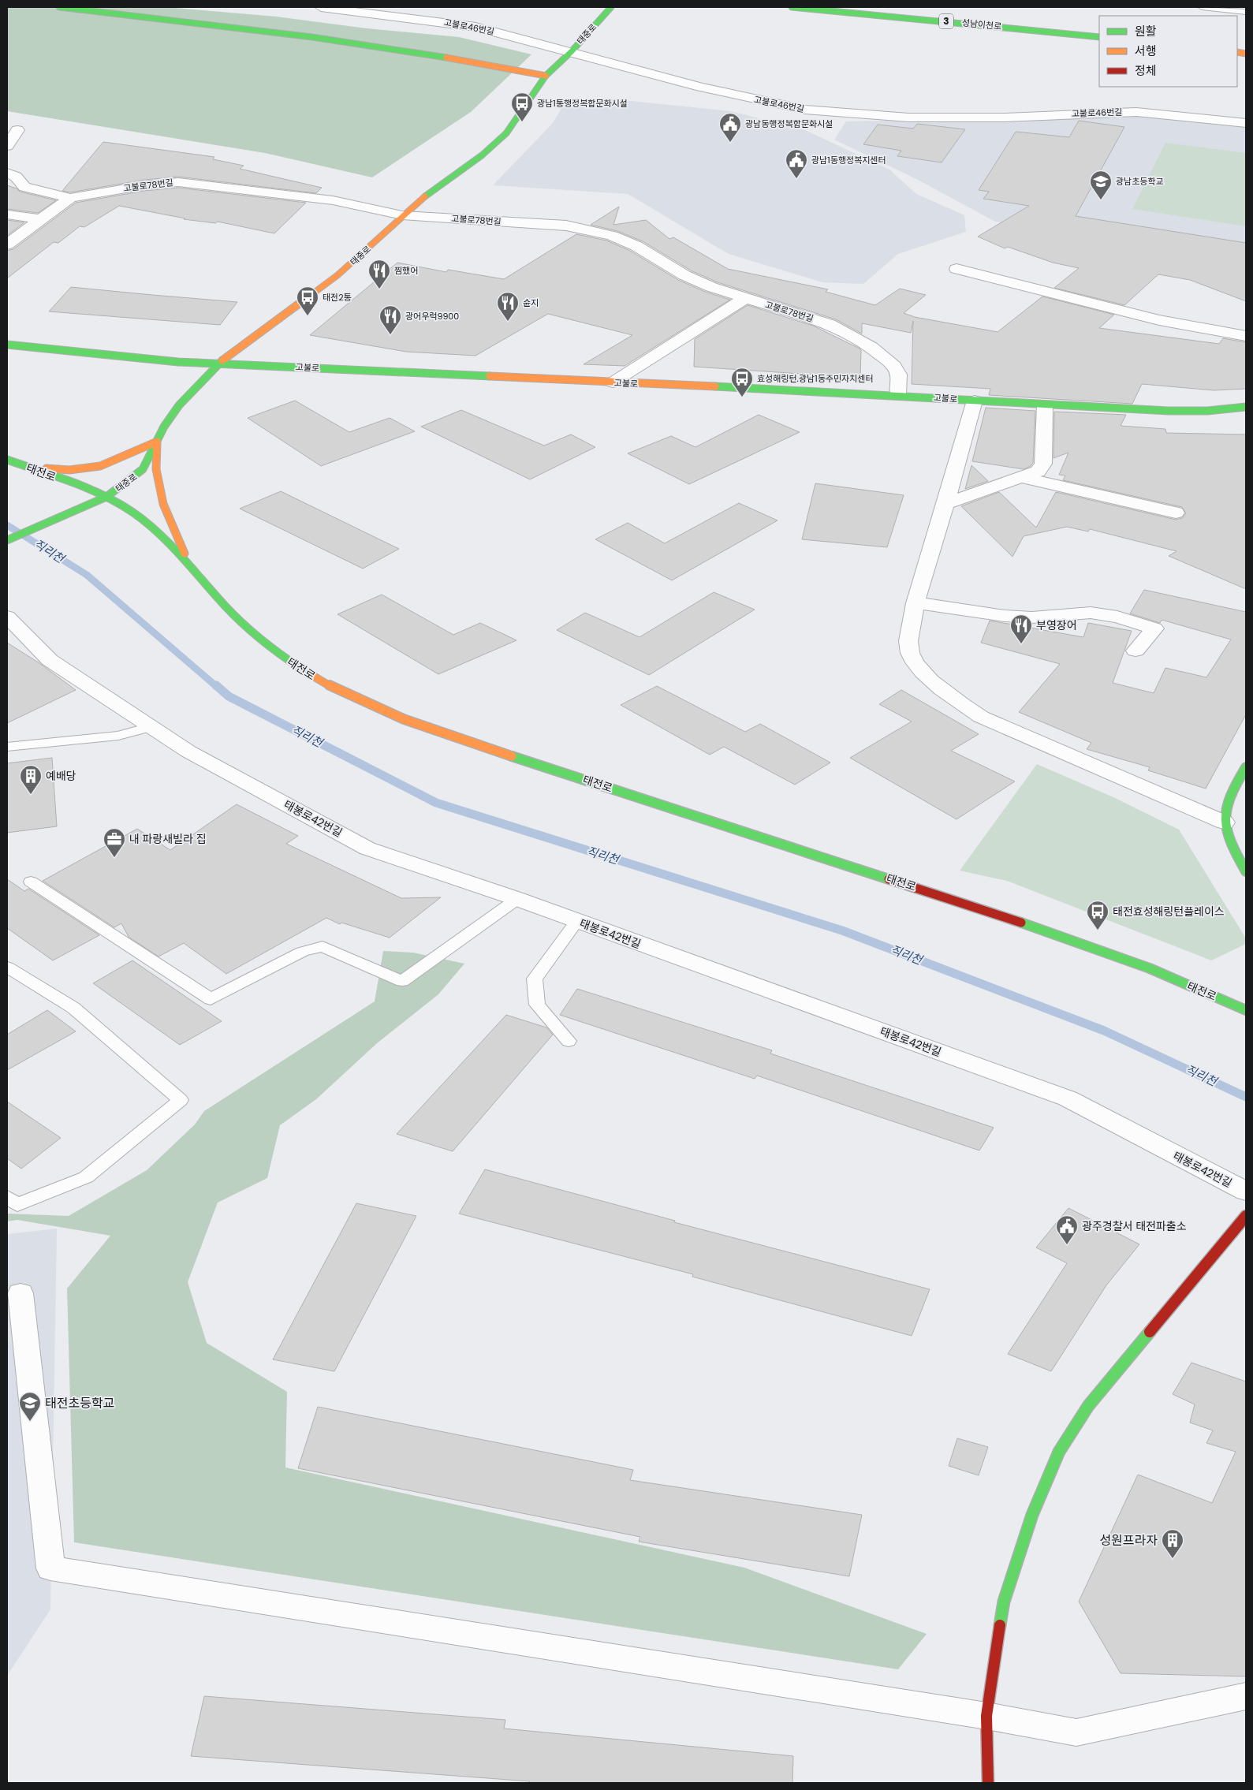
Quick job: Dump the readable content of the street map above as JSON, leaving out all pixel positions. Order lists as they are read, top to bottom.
{
  "streets": {
    "main road": [
      "3",
      "성남이천로",
      "태중로",
      "고불로",
      "태전로"
    ],
    "street": ["고불로46번길", "고불로78번길", "태봉로42번길"]
  },
  "crossings": [
    ["고불로46번길", "태중로"],
    ["태중로", "고불로78번길"],
    ["태중로", "고불로"],
    ["태중로", "태전로"],
    ["고불로78번길", "고불로"]
  ],
  "water": ["직리천"],
  "places": {
    "bus stop": [
      "광남1통행정복합문화시설",
      "태전2통",
      "효성해링턴.광남1동주민자치센터",
      "태전효성해링턴플레이스"
    ],
    "public building": ["광남동행정복합문화시설", "광남1동행정복지센터", "광주경찰서 태전파출소"],
    "school or university": ["광남초등학교", "태전초등학교"],
    "restaurant": [
      "찜했어",
      "슌지",
      "광어우럭9900",
      "부영장어"
    ],
    "building": ["예배당", "성원프라자"],
    "office": ["내 파랑새빌라 집"]
  },
  "legend": ["원활", "서행", "정체"]
}
